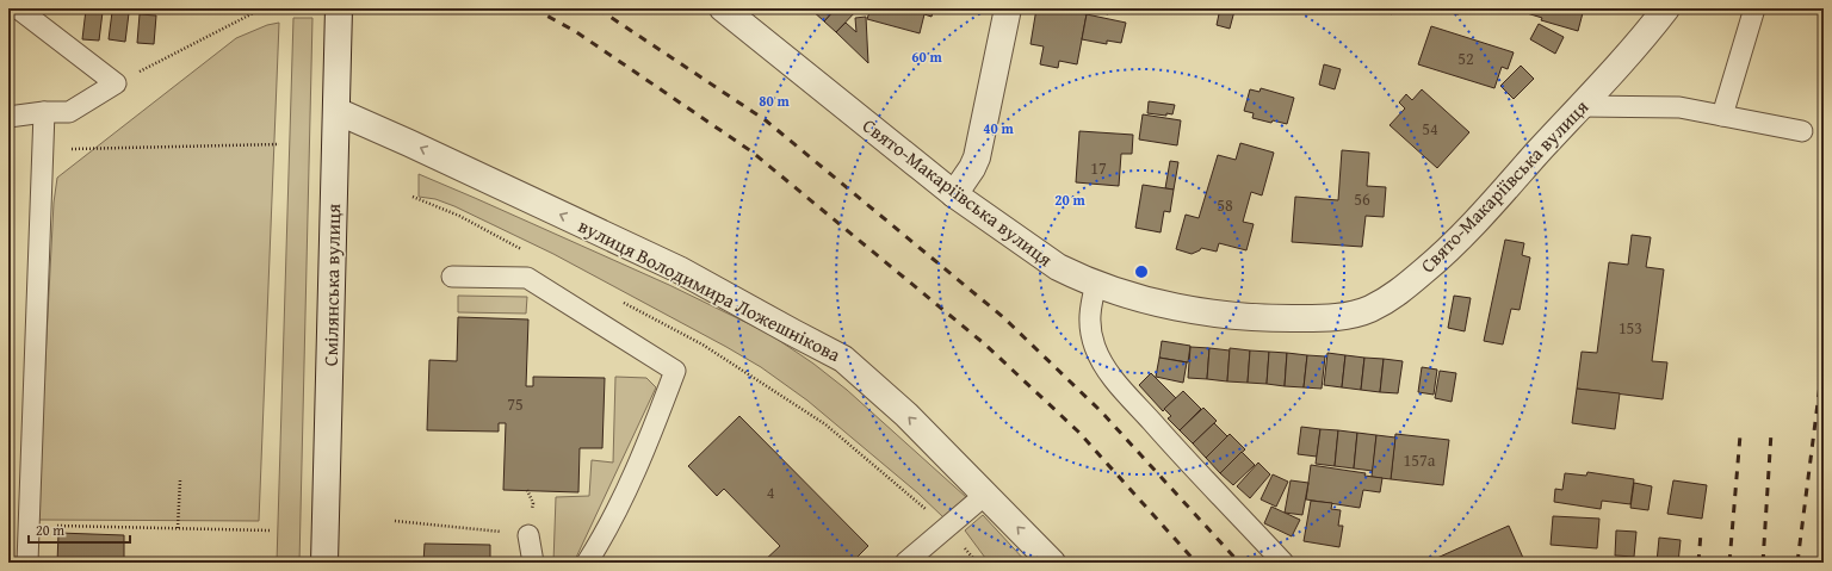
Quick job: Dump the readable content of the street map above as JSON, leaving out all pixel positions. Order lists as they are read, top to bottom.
{
  "streets": {
    "street": ["Свято-Макаріївська вулиця", "Смілянська вулиця", "вулиця Володимира Ложешнікова"]
  },
  "crossings": [
    ["Смілянська вулиця", "вулиця Володимира Ложешнікова"]
  ],
  "one_way": ["вулиця Володимира Ложешнікова"],
  "house_numbers": [
    "52",
    "54",
    "17",
    "56",
    "58",
    "153",
    "75",
    "157а",
    "4"
  ],
  "scale_bar": "20 m",
  "rings": [
    "60 m",
    "80 m",
    "40 m",
    "20 m"
  ]
}
